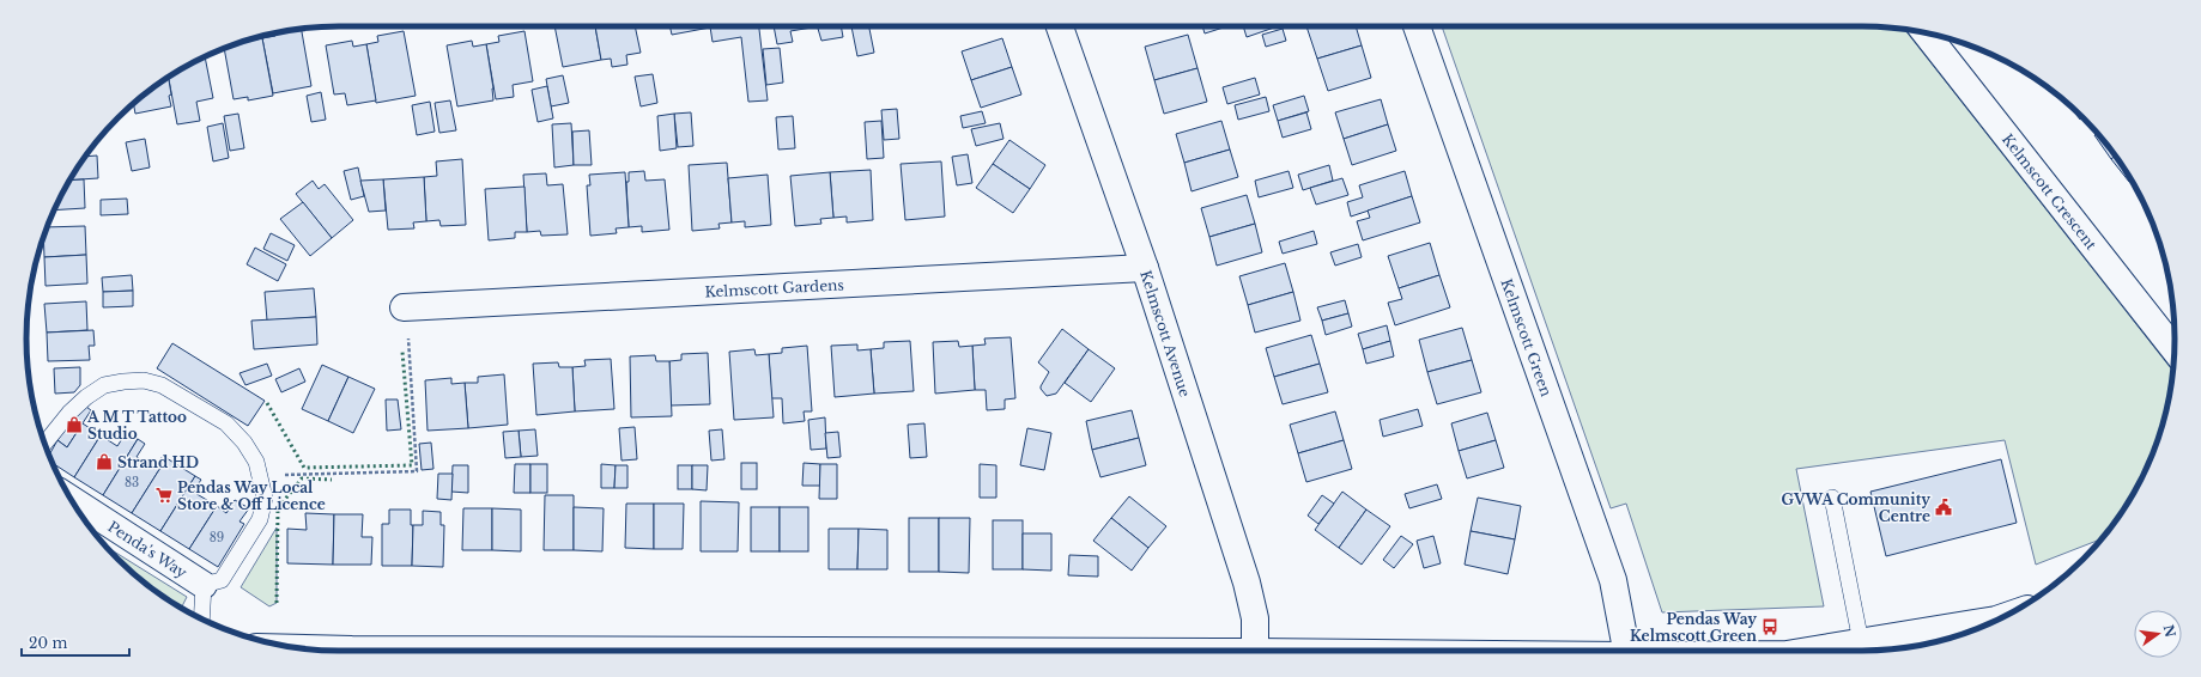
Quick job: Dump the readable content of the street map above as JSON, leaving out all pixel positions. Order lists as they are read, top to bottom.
{
  "streets": {
    "street": [
      "Kelmscott Crescent",
      "Kelmscott Gardens",
      "Kelmscott Avenue",
      "Kelmscott Green",
      "Penda's Way"
    ]
  },
  "crossings": [
    ["Kelmscott Gardens", "Kelmscott Avenue"]
  ],
  "places": {
    "shop": ["A M T Tattoo Studio", "Strand HD"],
    "supermarket": ["Pendas Way Local Store & Off Licence"],
    "public building": ["GVWA Community Centre"],
    "bus stop": ["Pendas Way Kelmscott Green"]
  },
  "house_numbers": ["83", "89"],
  "scale_bar": "20 m",
  "north": "right"
}
